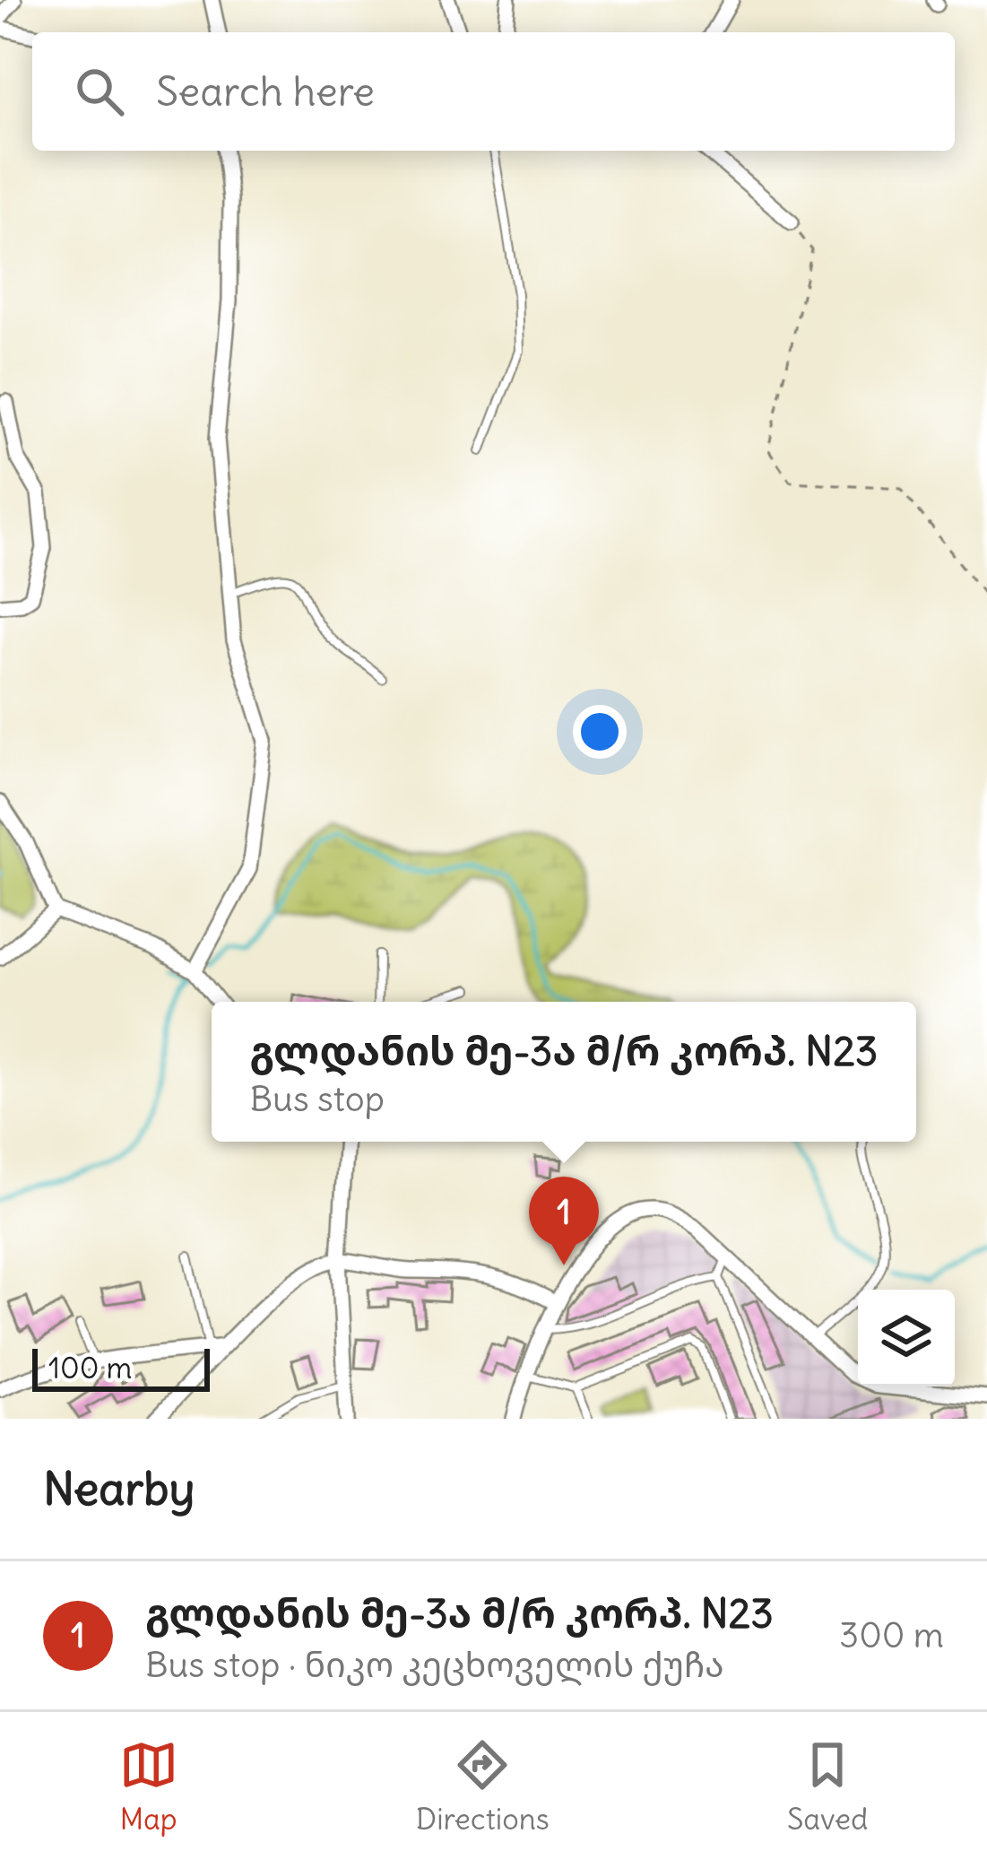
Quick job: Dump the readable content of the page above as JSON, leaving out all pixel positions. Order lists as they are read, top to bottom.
{
  "scale_bar": "100 m",
  "page": {
    "search": "Search here",
    "popup": ["გლდანის მე-3ა მ/რ კორპ. N23", "Bus stop"],
    "pins": "1",
    "scale": "100 m",
    "heading": "Nearby",
    "list": [
      {
        "mark": "1",
        "name": "გლდანის მე-3ა მ/რ კორპ. N23",
        "note": "Bus stop · ნიკო კეცხოველის ქუჩა",
        "value": "300 m"
      }
    ],
    "nav": ["Map", "Directions", "Saved"]
  }
}
